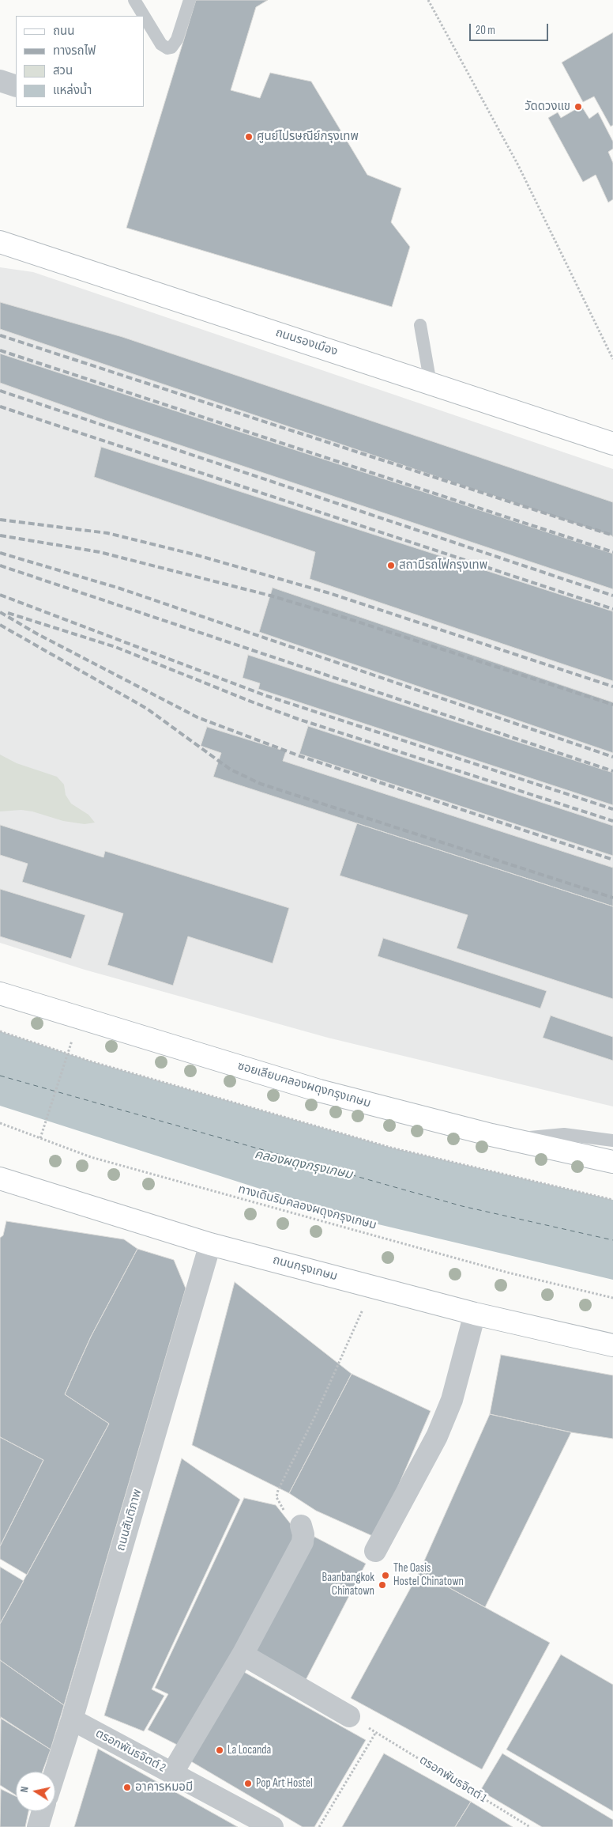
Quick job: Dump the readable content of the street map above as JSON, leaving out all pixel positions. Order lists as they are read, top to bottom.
{
  "streets": {
    "street": [
      "ถนนรองเมือง",
      "ซอยเลียบคลองผดุงกรุงเกษม",
      "ถนนกรุงเกษม",
      "ถนนสันติภาพ",
      "ตรอกพันธจิตต์ 2"
    ],
    "path": ["ทางเดินริมคลองผดุงกรุงเกษม", "ตรอกพันธจิตต์ 1"]
  },
  "crossings": [
    ["ถนนกรุงเกษม", "ถนนสันติภาพ"],
    ["ถนนสันติภาพ", "ตรอกพันธจิตต์ 2"]
  ],
  "water": ["คลองผดุงกรุงเกษม"],
  "places": [
    "วัดดวงแข",
    "ศูนย์ไปรษณีย์กรุงเทพ",
    "สถานีรถไฟกรุงเทพ",
    "The Oasis Hostel Chinatown",
    "Baanbangkok Chinatown",
    "La Locanda",
    "Pop Art Hostel",
    "อาคารหมอมี"
  ],
  "legend": [
    "ถนน",
    "ทางรถไฟ",
    "สวน",
    "แหล่งน้ำ"
  ],
  "scale_bar": "20 m",
  "north": "left"
}
